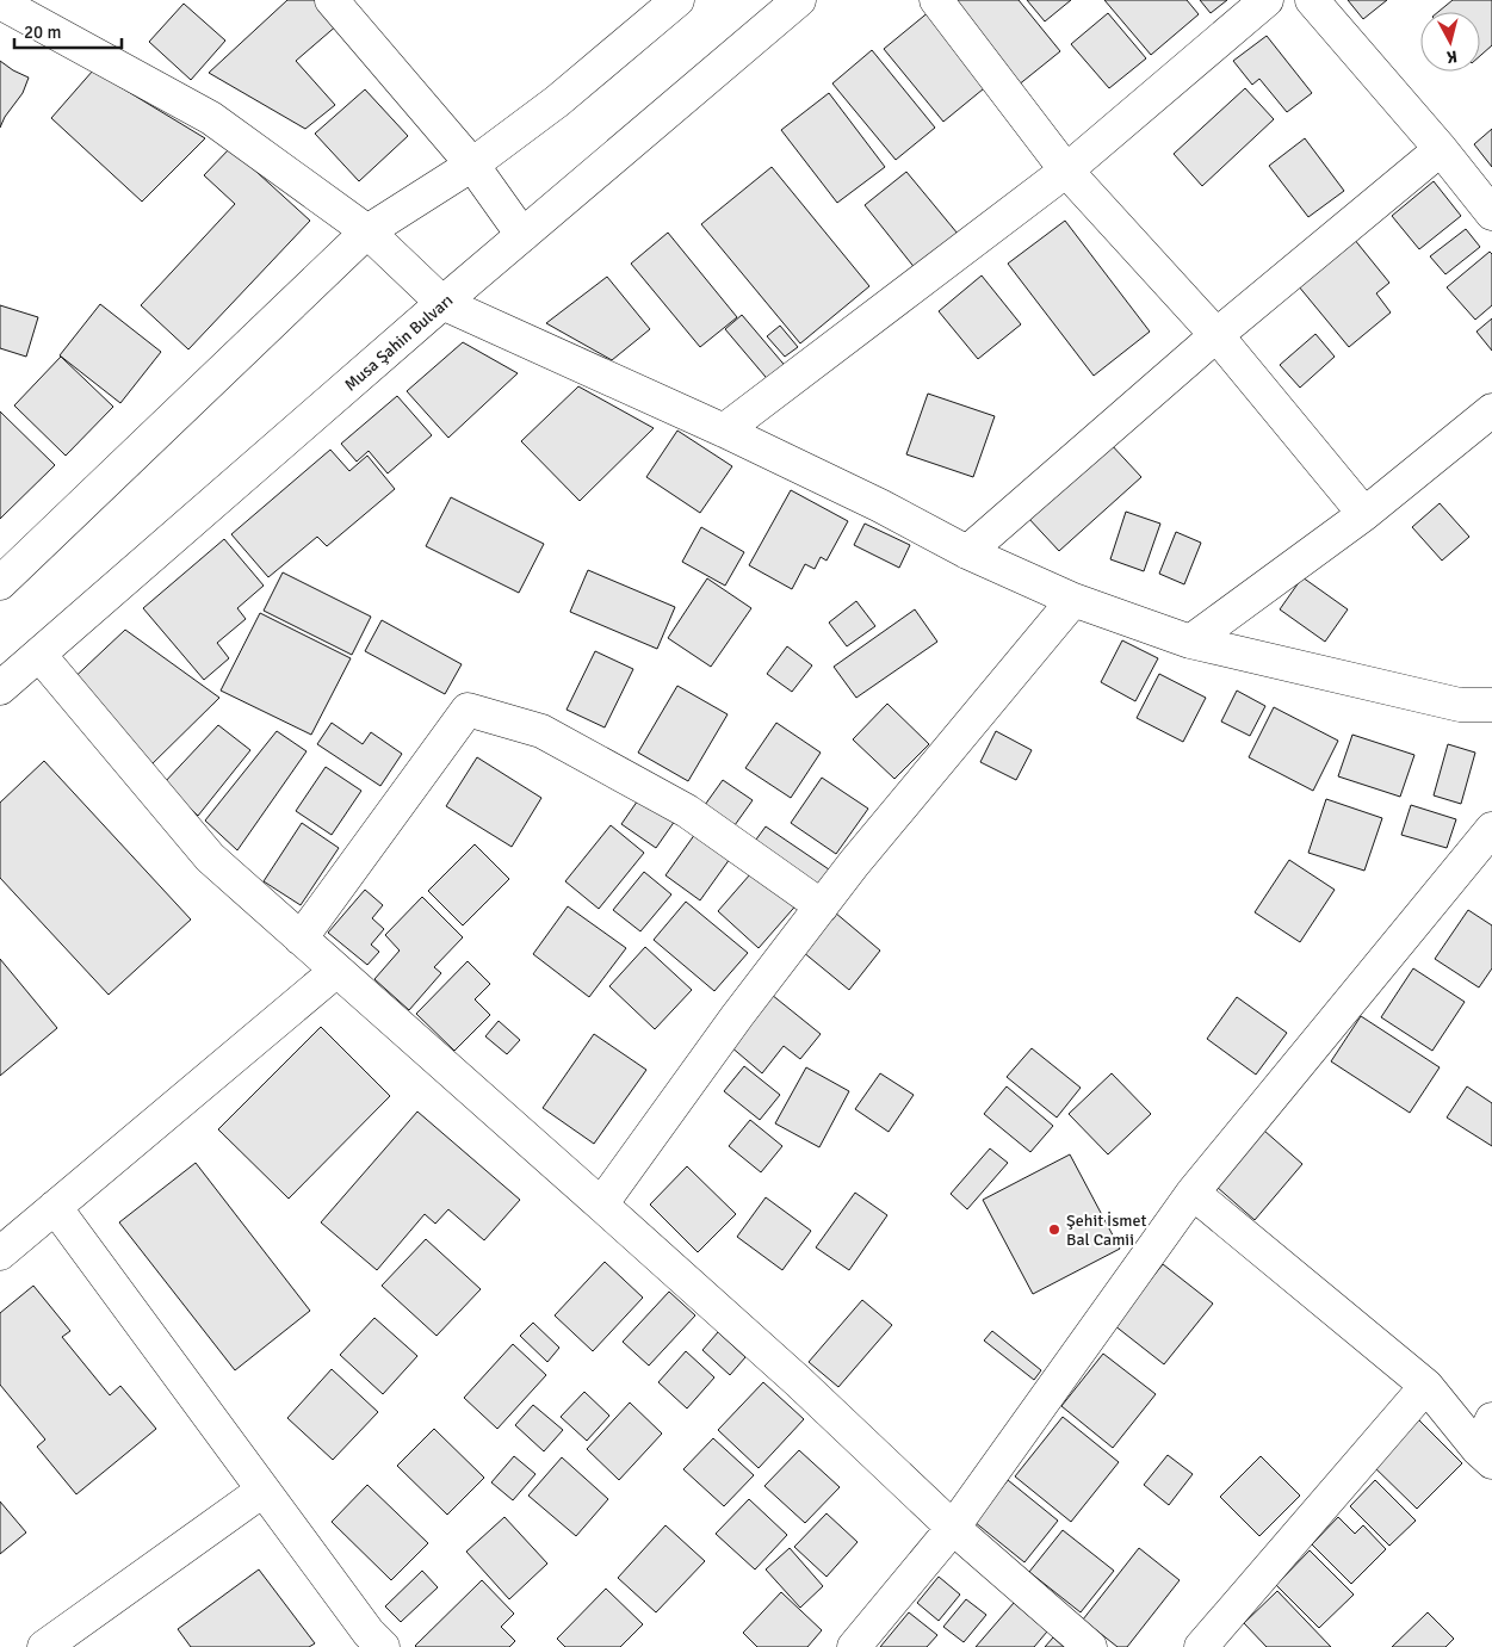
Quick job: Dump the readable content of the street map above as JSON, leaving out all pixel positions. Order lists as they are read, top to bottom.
{
  "streets": {
    "street": ["Musa Şahin Bulvarı"]
  },
  "places": ["Şehit İsmet Bal Camii"],
  "scale_bar": "20 m",
  "north": "bottom"
}
